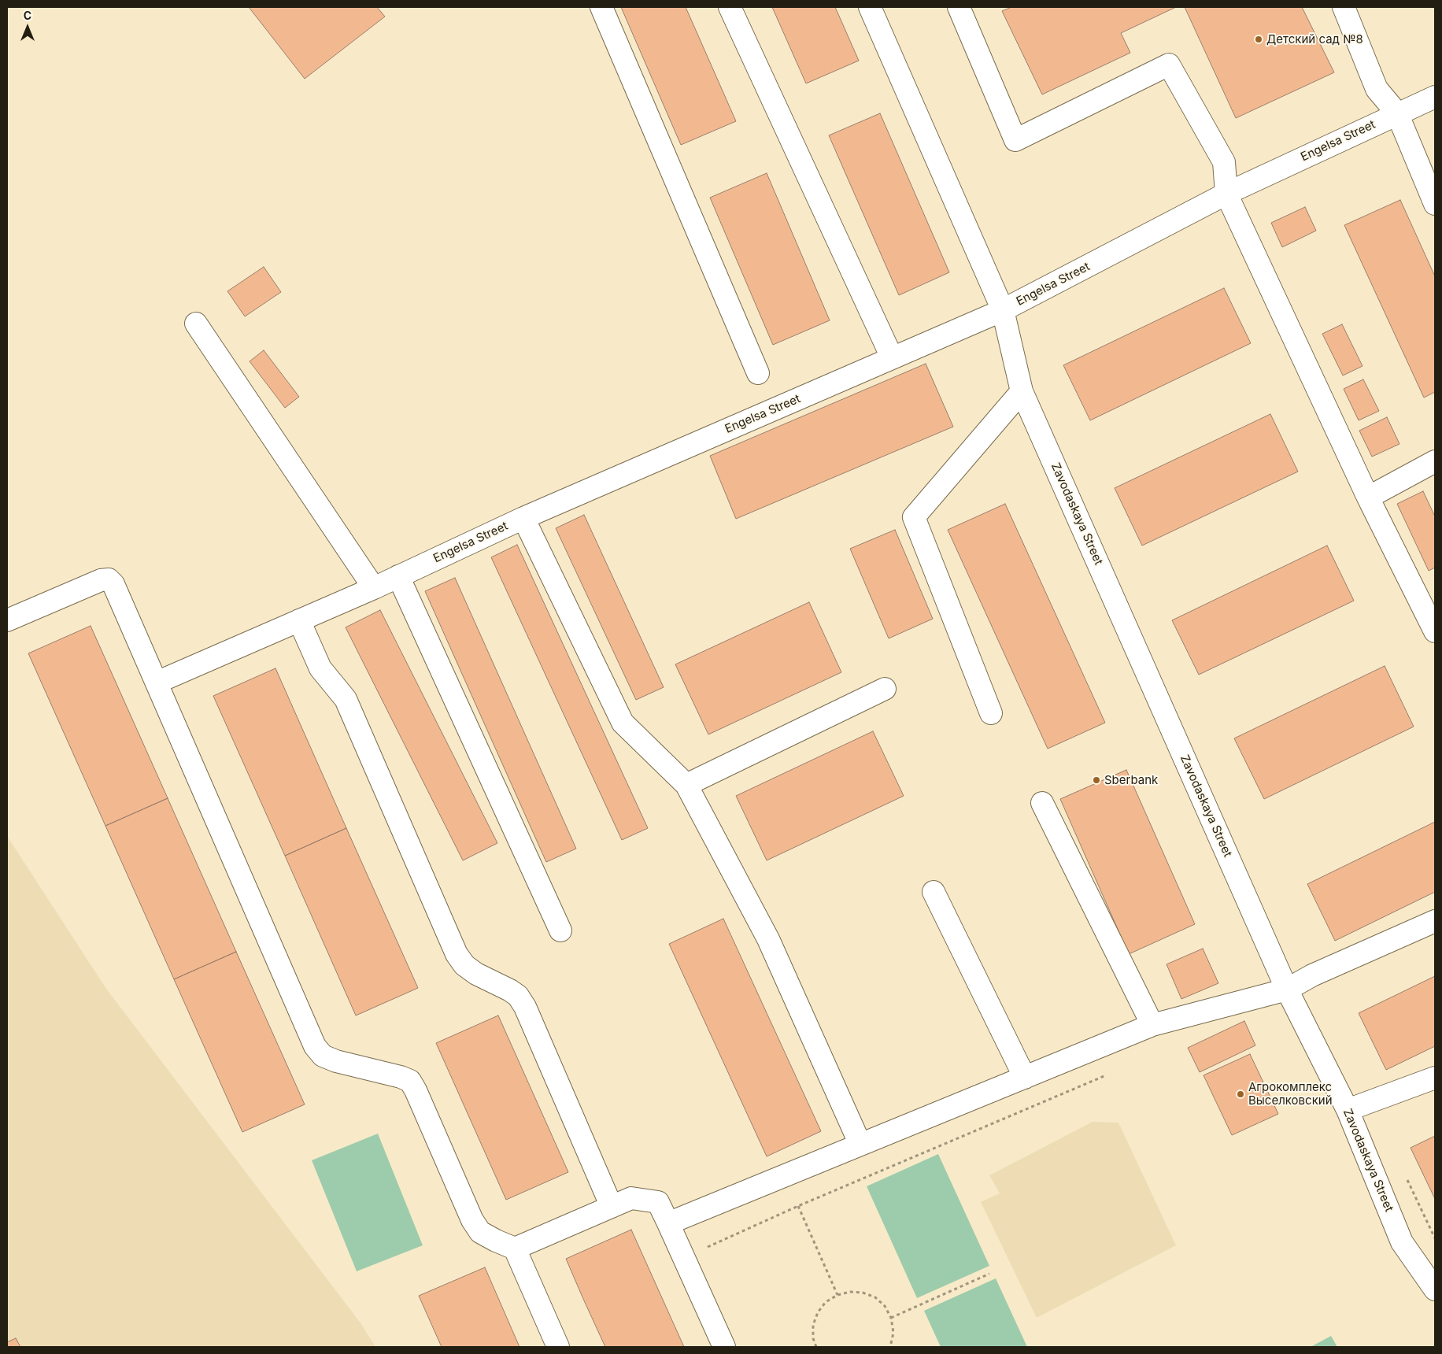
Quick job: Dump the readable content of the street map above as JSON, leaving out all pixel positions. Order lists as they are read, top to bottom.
{
  "streets": {
    "street": ["Engelsa Street", "Zavodaskaya Street"]
  },
  "crossings": [
    ["Engelsa Street", "Zavodaskaya Street"]
  ],
  "places": ["Детский сад №8", "Sberbank", "Агрокомплекс Выселковский"],
  "north": "top"
}
